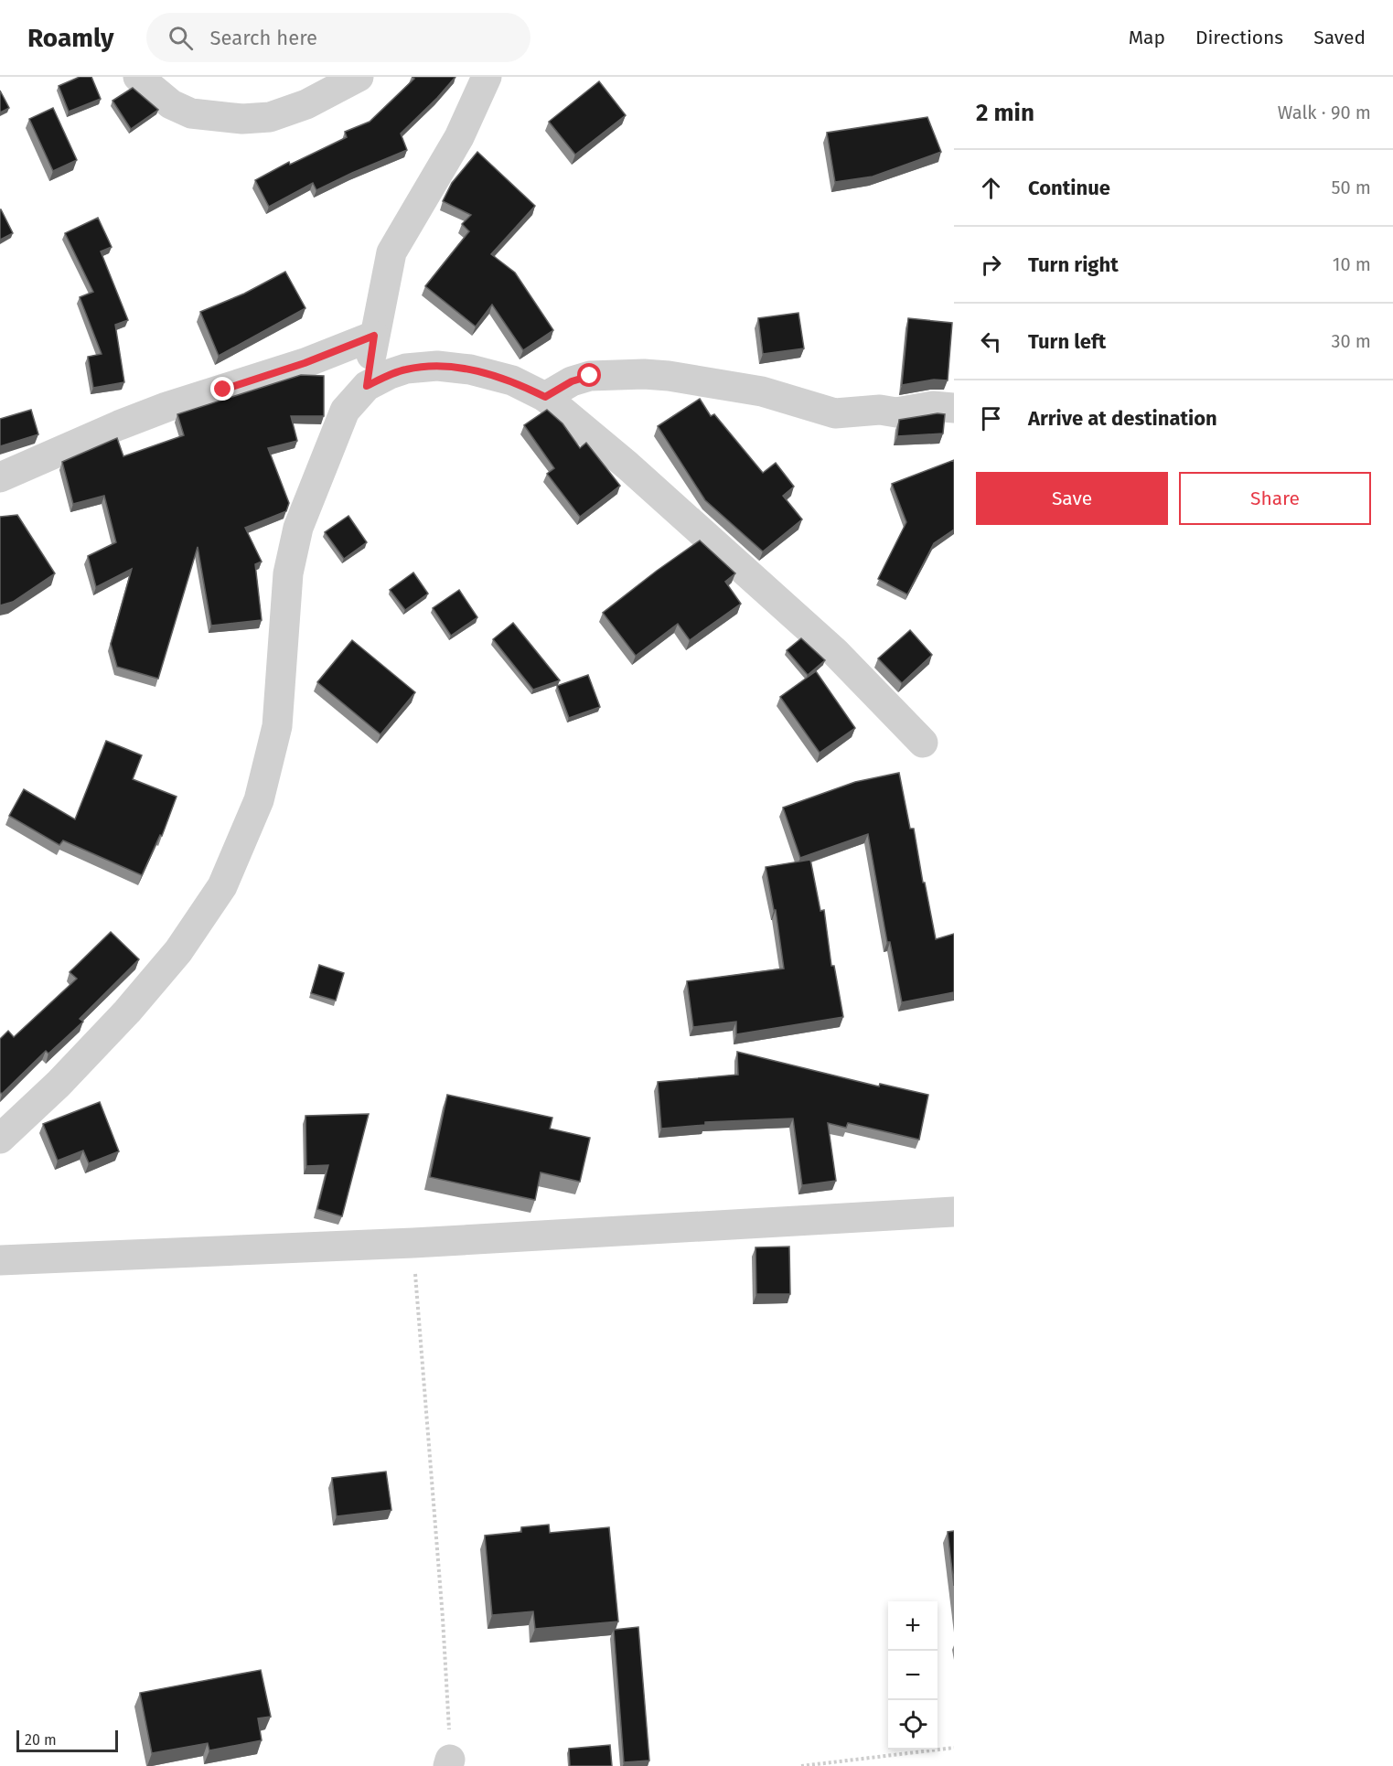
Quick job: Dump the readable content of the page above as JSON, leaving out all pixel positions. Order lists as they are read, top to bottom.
{
  "scale_bar": "20 m",
  "page": {
    "header": "Roamly",
    "search": "Search here",
    "nav": ["Map", "Directions", "Saved"],
    "heading": ["2 min", "Walk · 90 m"],
    "list": [
      ["Continue", "50 m"],
      ["Turn right", "10 m"],
      ["Turn left", "30 m"],
      "Arrive at destination"
    ],
    "buttons": ["Save", "Share"],
    "map_buttons": ["+", "−"],
    "scale": "20 m"
  }
}
